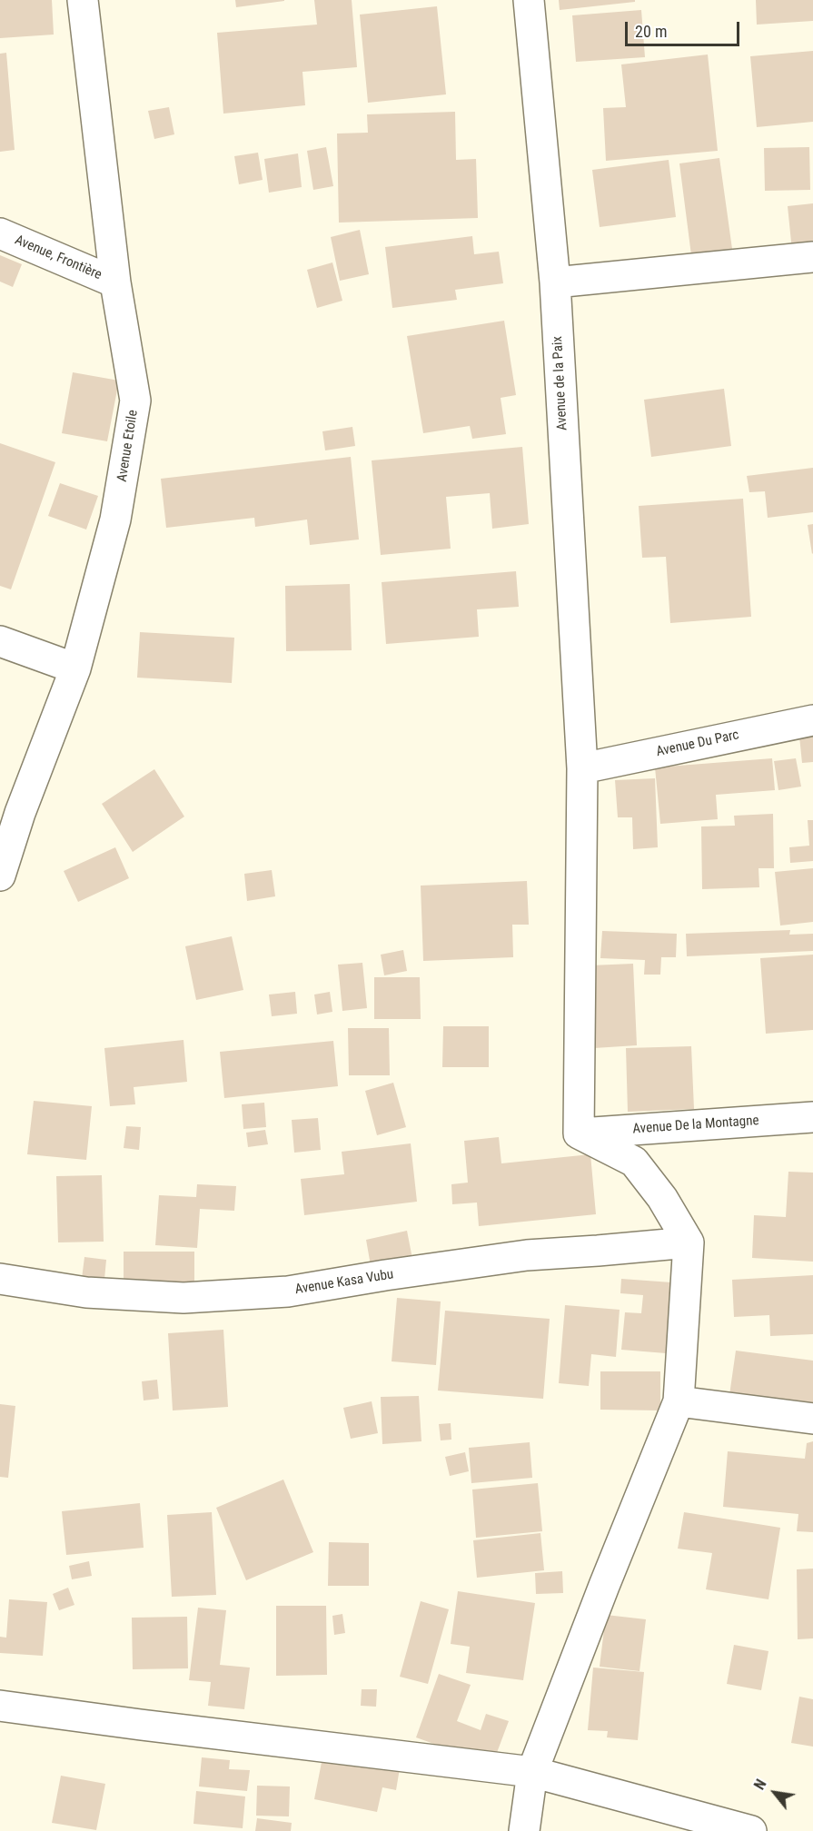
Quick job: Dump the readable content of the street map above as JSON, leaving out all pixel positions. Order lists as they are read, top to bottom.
{
  "streets": {
    "street": [
      "Avenue, Frontière",
      "Avenue de la Paix",
      "Avenue Etoile",
      "Avenue Du Parc",
      "Avenue De la Montagne",
      "Avenue Kasa Vubu"
    ]
  },
  "crossings": [
    ["Avenue, Frontière", "Avenue Etoile"],
    ["Avenue de la Paix", "Avenue Du Parc"],
    ["Avenue de la Paix", "Avenue De la Montagne"]
  ],
  "scale_bar": "20 m",
  "north": "top left"
}
